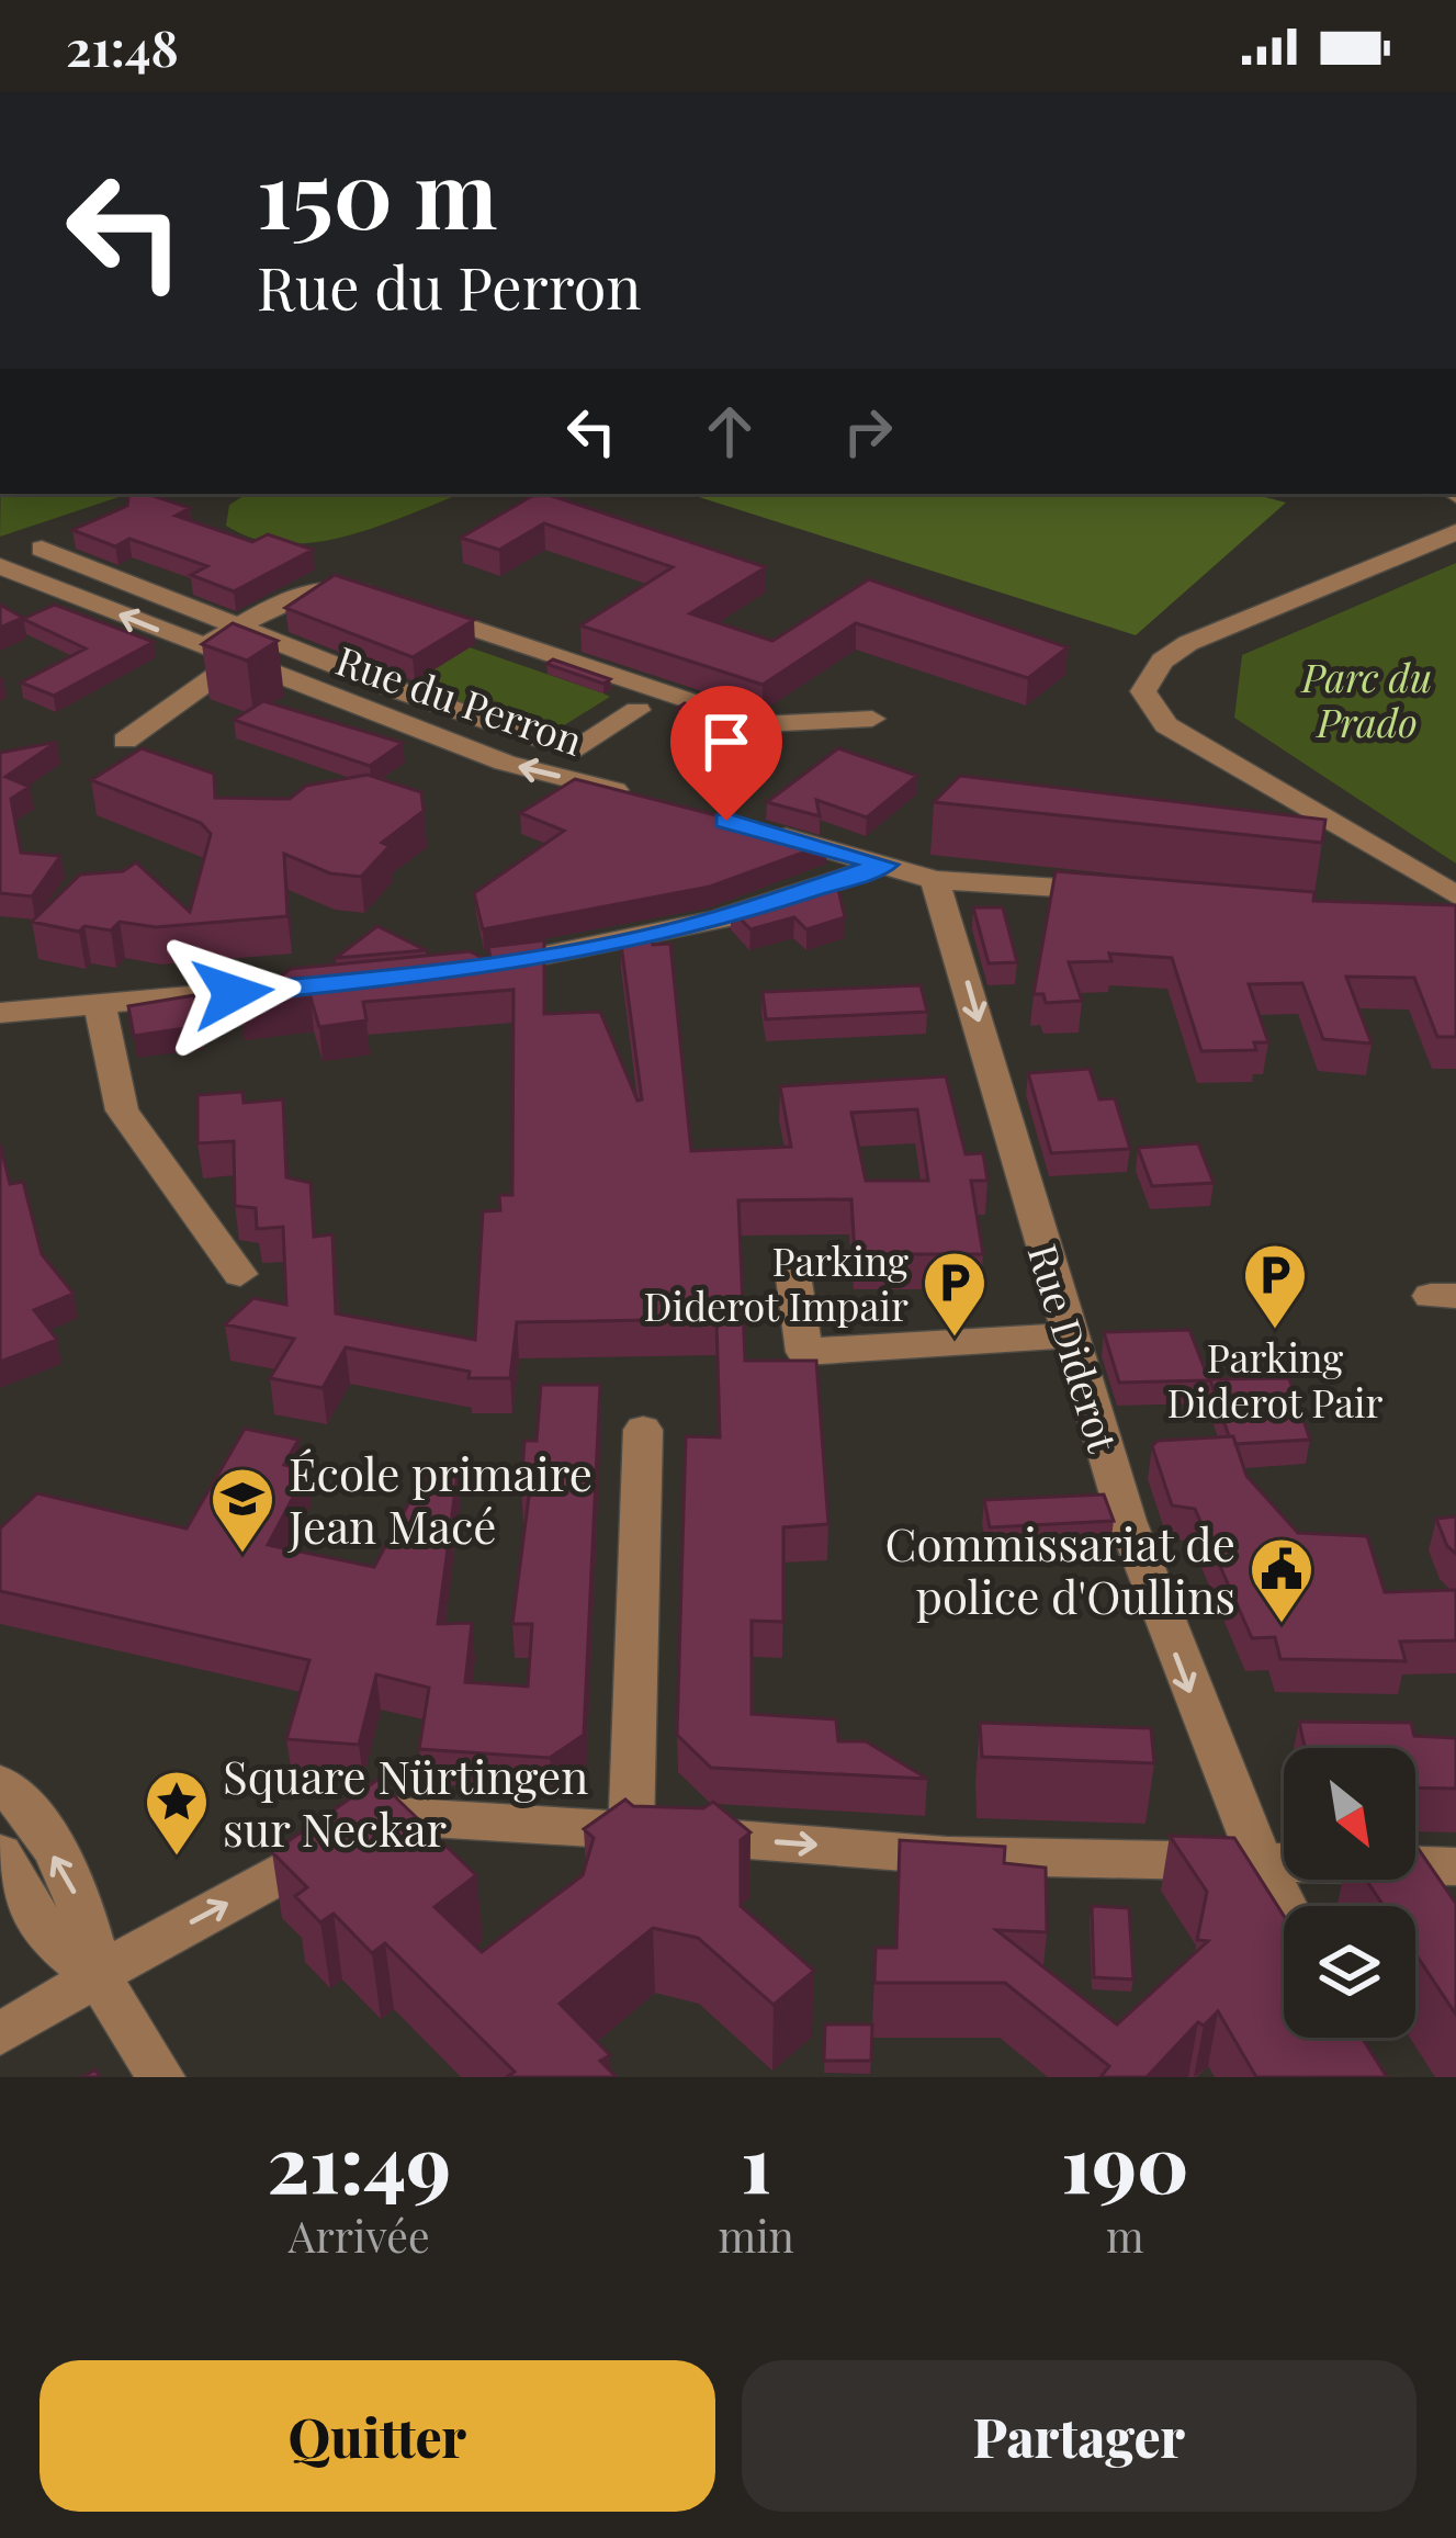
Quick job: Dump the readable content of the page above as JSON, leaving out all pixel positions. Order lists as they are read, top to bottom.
{
  "streets": {
    "street": ["Rue du Perron", "Rue Diderot"]
  },
  "one_way": ["Rue Diderot"],
  "parks": ["Parc du Prado"],
  "places": {
    "parking": ["Parking Diderot Pair", "Parking Diderot Impair"],
    "school or university": ["École primaire Jean Macé"],
    "public building": ["Commissariat de police d'Oullins"],
    "place": ["Square Nürtingen sur Neckar"]
  },
  "north": "bottom right",
  "page": {
    "status": "21:48",
    "turn": ["150 m", "Rue du Perron"],
    "eta": [
      "21:49",
      "Arrivée",
      "1",
      "min",
      "190",
      "m"
    ],
    "buttons": ["Quitter", "Partager"]
  }
}
